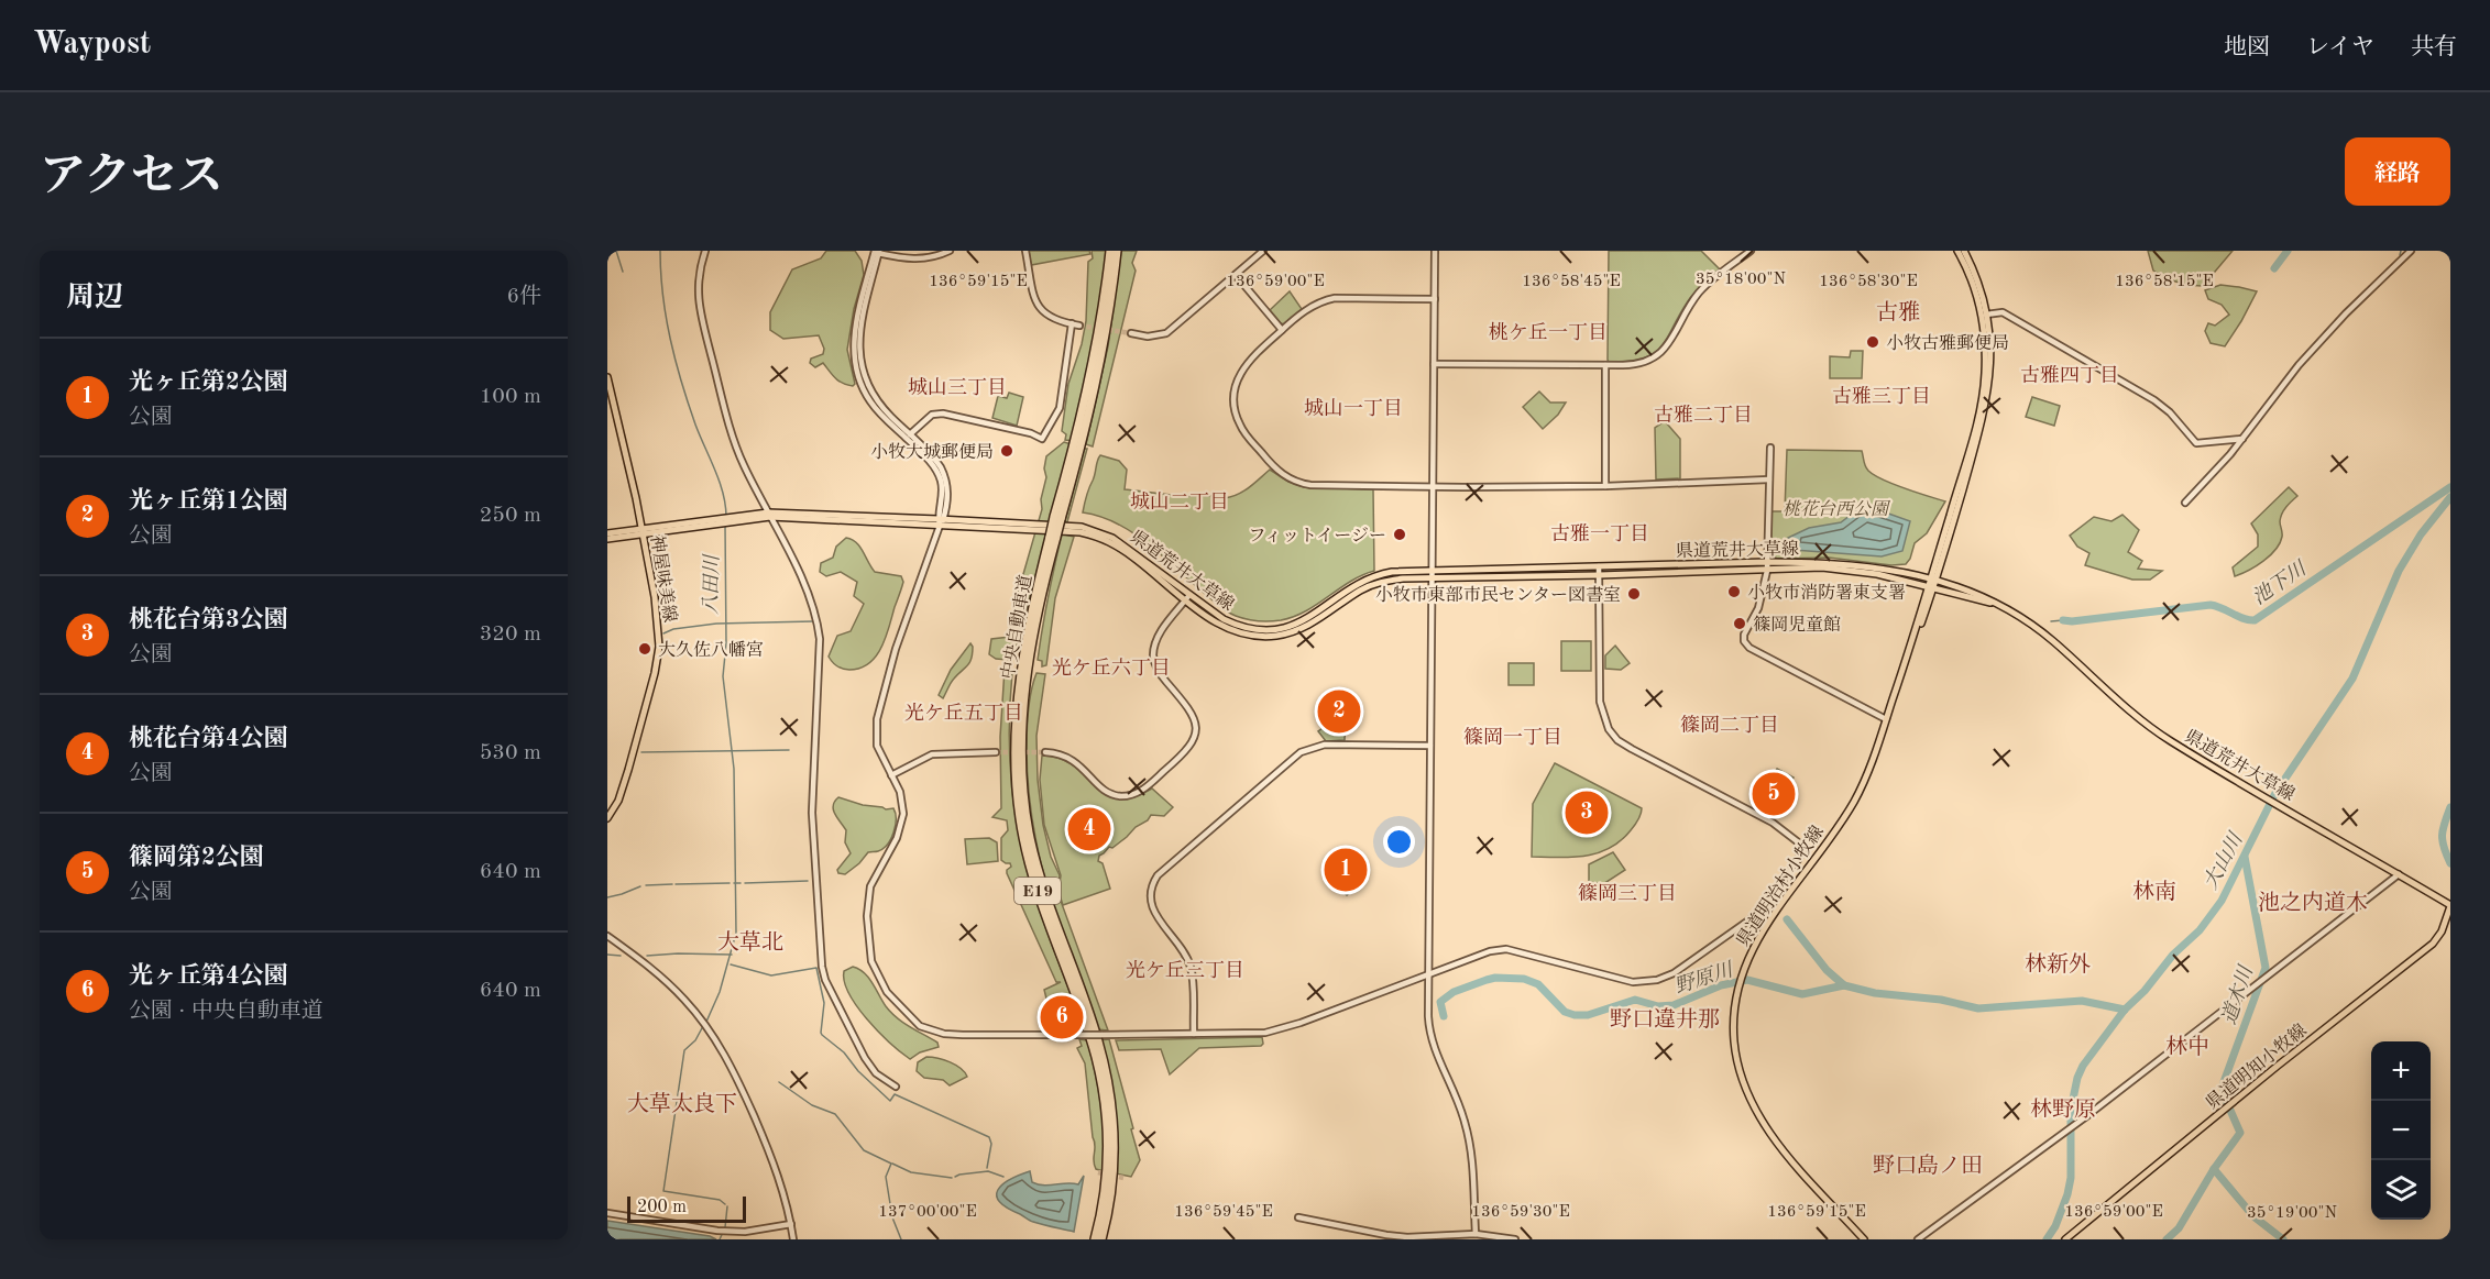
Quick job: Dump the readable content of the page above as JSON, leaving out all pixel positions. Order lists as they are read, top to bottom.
{
  "streets": {
    "highway": ["中央自動車道", "E19"],
    "main road": [
      "県道荒井大草線",
      "神屋味美線",
      "県道明治村小牧線",
      "県道明知小牧線"
    ]
  },
  "crossings": [
    ["県道荒井大草線", "神屋味美線"],
    ["県道荒井大草線", "県道明治村小牧線"],
    ["県道荒井大草線", "県道明知小牧線"]
  ],
  "districts": [
    "古雅",
    "桃ケ丘一丁目",
    "古雅四丁目",
    "城山三丁目",
    "古雅三丁目",
    "城山一丁目",
    "古雅二丁目",
    "城山二丁目",
    "古雅一丁目",
    "光ケ丘六丁目",
    "光ケ丘五丁目",
    "篠岡二丁目",
    "篠岡一丁目",
    "林南",
    "篠岡三丁目",
    "池之内道木",
    "大草北",
    "林新外",
    "光ケ丘三丁目",
    "野口違井那",
    "林中",
    "大草太良下",
    "林野原",
    "野口島ノ田"
  ],
  "water": [
    "池下川",
    "八田川",
    "大山川",
    "野原川",
    "道木川"
  ],
  "parks": ["桃花台西公園"],
  "places": [
    "小牧古雅郵便局",
    "小牧大城郵便局",
    "フィットイージー",
    "小牧市消防署東支署",
    "小牧市東部市民センター図書室",
    "篠岡児童館",
    "大久佐八幡宮"
  ],
  "scale_bar": "200 m",
  "page": {
    "header": "Waypost",
    "nav": ["地図", "レイヤ", "共有"],
    "title": "アクセス",
    "buttons": "経路",
    "heading": ["周辺", "6件"],
    "list": [
      {
        "mark": "1",
        "name": "光ヶ丘第2公園",
        "note": "公園",
        "value": "100 m"
      },
      {
        "mark": "2",
        "name": "光ヶ丘第1公園",
        "note": "公園",
        "value": "250 m"
      },
      {
        "mark": "3",
        "name": "桃花台第3公園",
        "note": "公園",
        "value": "320 m"
      },
      {
        "mark": "4",
        "name": "桃花台第4公園",
        "note": "公園",
        "value": "530 m"
      },
      {
        "mark": "5",
        "name": "篠岡第2公園",
        "note": "公園",
        "value": "640 m"
      },
      {
        "mark": "6",
        "name": "光ヶ丘第4公園",
        "note": "公園 · 中央自動車道",
        "value": "640 m"
      }
    ],
    "pins": [
      "2",
      "5",
      "3",
      "4",
      "1",
      "6"
    ],
    "map_buttons": ["+", "−"],
    "scale": "200 m"
  },
  "coordinates": [
    "35°18'00\"N",
    "136°59'15\"E",
    "136°59'00\"E",
    "136°58'30\"E",
    "136°58'45\"E",
    "136°58'15\"E",
    "137°00'00\"E",
    "136°59'45\"E",
    "136°59'30\"E",
    "35°19'00\"N"
  ]
}
